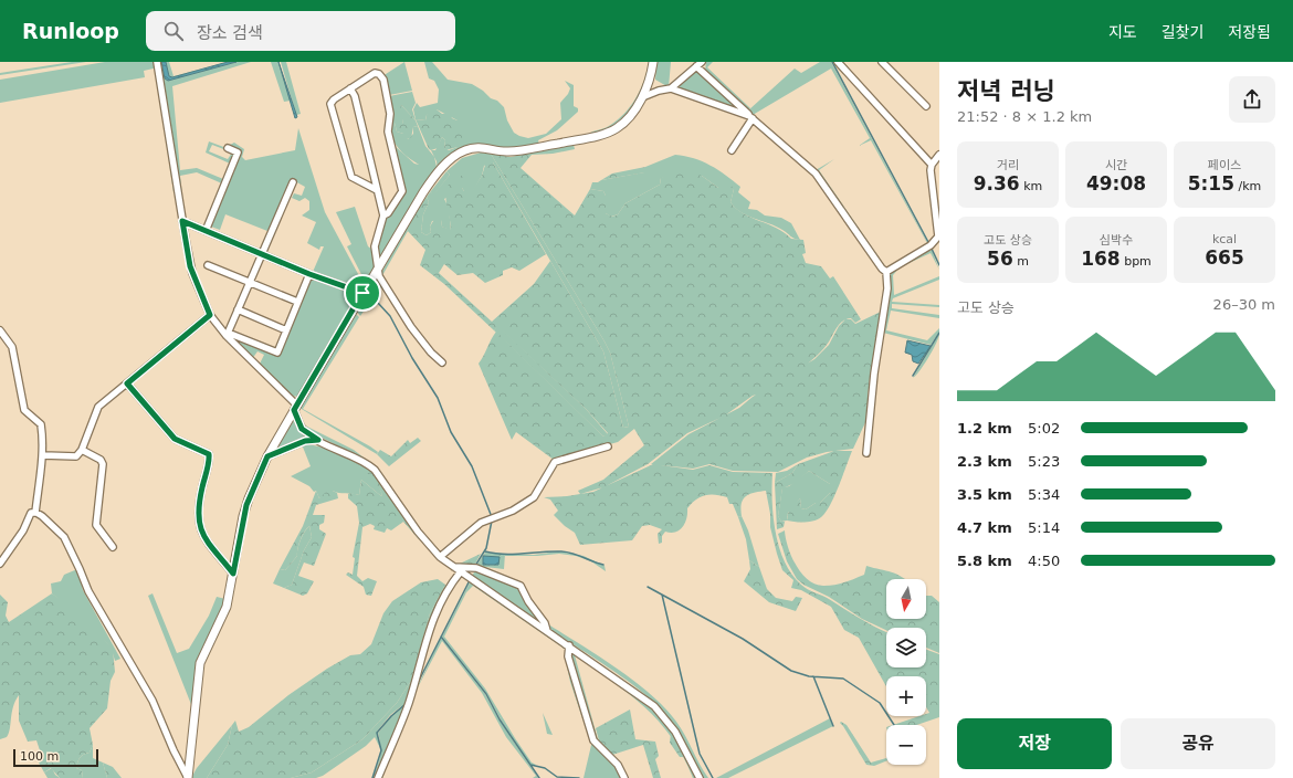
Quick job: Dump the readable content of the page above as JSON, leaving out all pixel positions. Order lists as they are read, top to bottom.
{
  "scale_bar": "100 m",
  "north": "bottom",
  "page": {
    "header": "Runloop",
    "search": "장소 검색",
    "nav": ["지도", "길찾기", "저장됨"],
    "heading": ["저녁 러닝", "21:52 · 8 × 1.2 km"],
    "stats": [
      ["거리", "9.36 km"],
      ["시간", "49:08"],
      ["페이스", "5:15 /km"],
      ["고도 상승", "56 m"],
      ["심박수", "168 bpm"],
      ["kcal", "665"]
    ],
    "chart": ["고도 상승", "26–30 m"],
    "list": [
      {
        "name": "1.2 km",
        "note": "5:02"
      },
      {
        "name": "2.3 km",
        "note": "5:23"
      },
      {
        "name": "3.5 km",
        "note": "5:34"
      },
      {
        "name": "4.7 km",
        "note": "5:14"
      },
      {
        "name": "5.8 km",
        "note": "4:50"
      }
    ],
    "map_buttons": ["+", "−"],
    "buttons": ["저장", "공유"],
    "scale": "100 m"
  }
}
